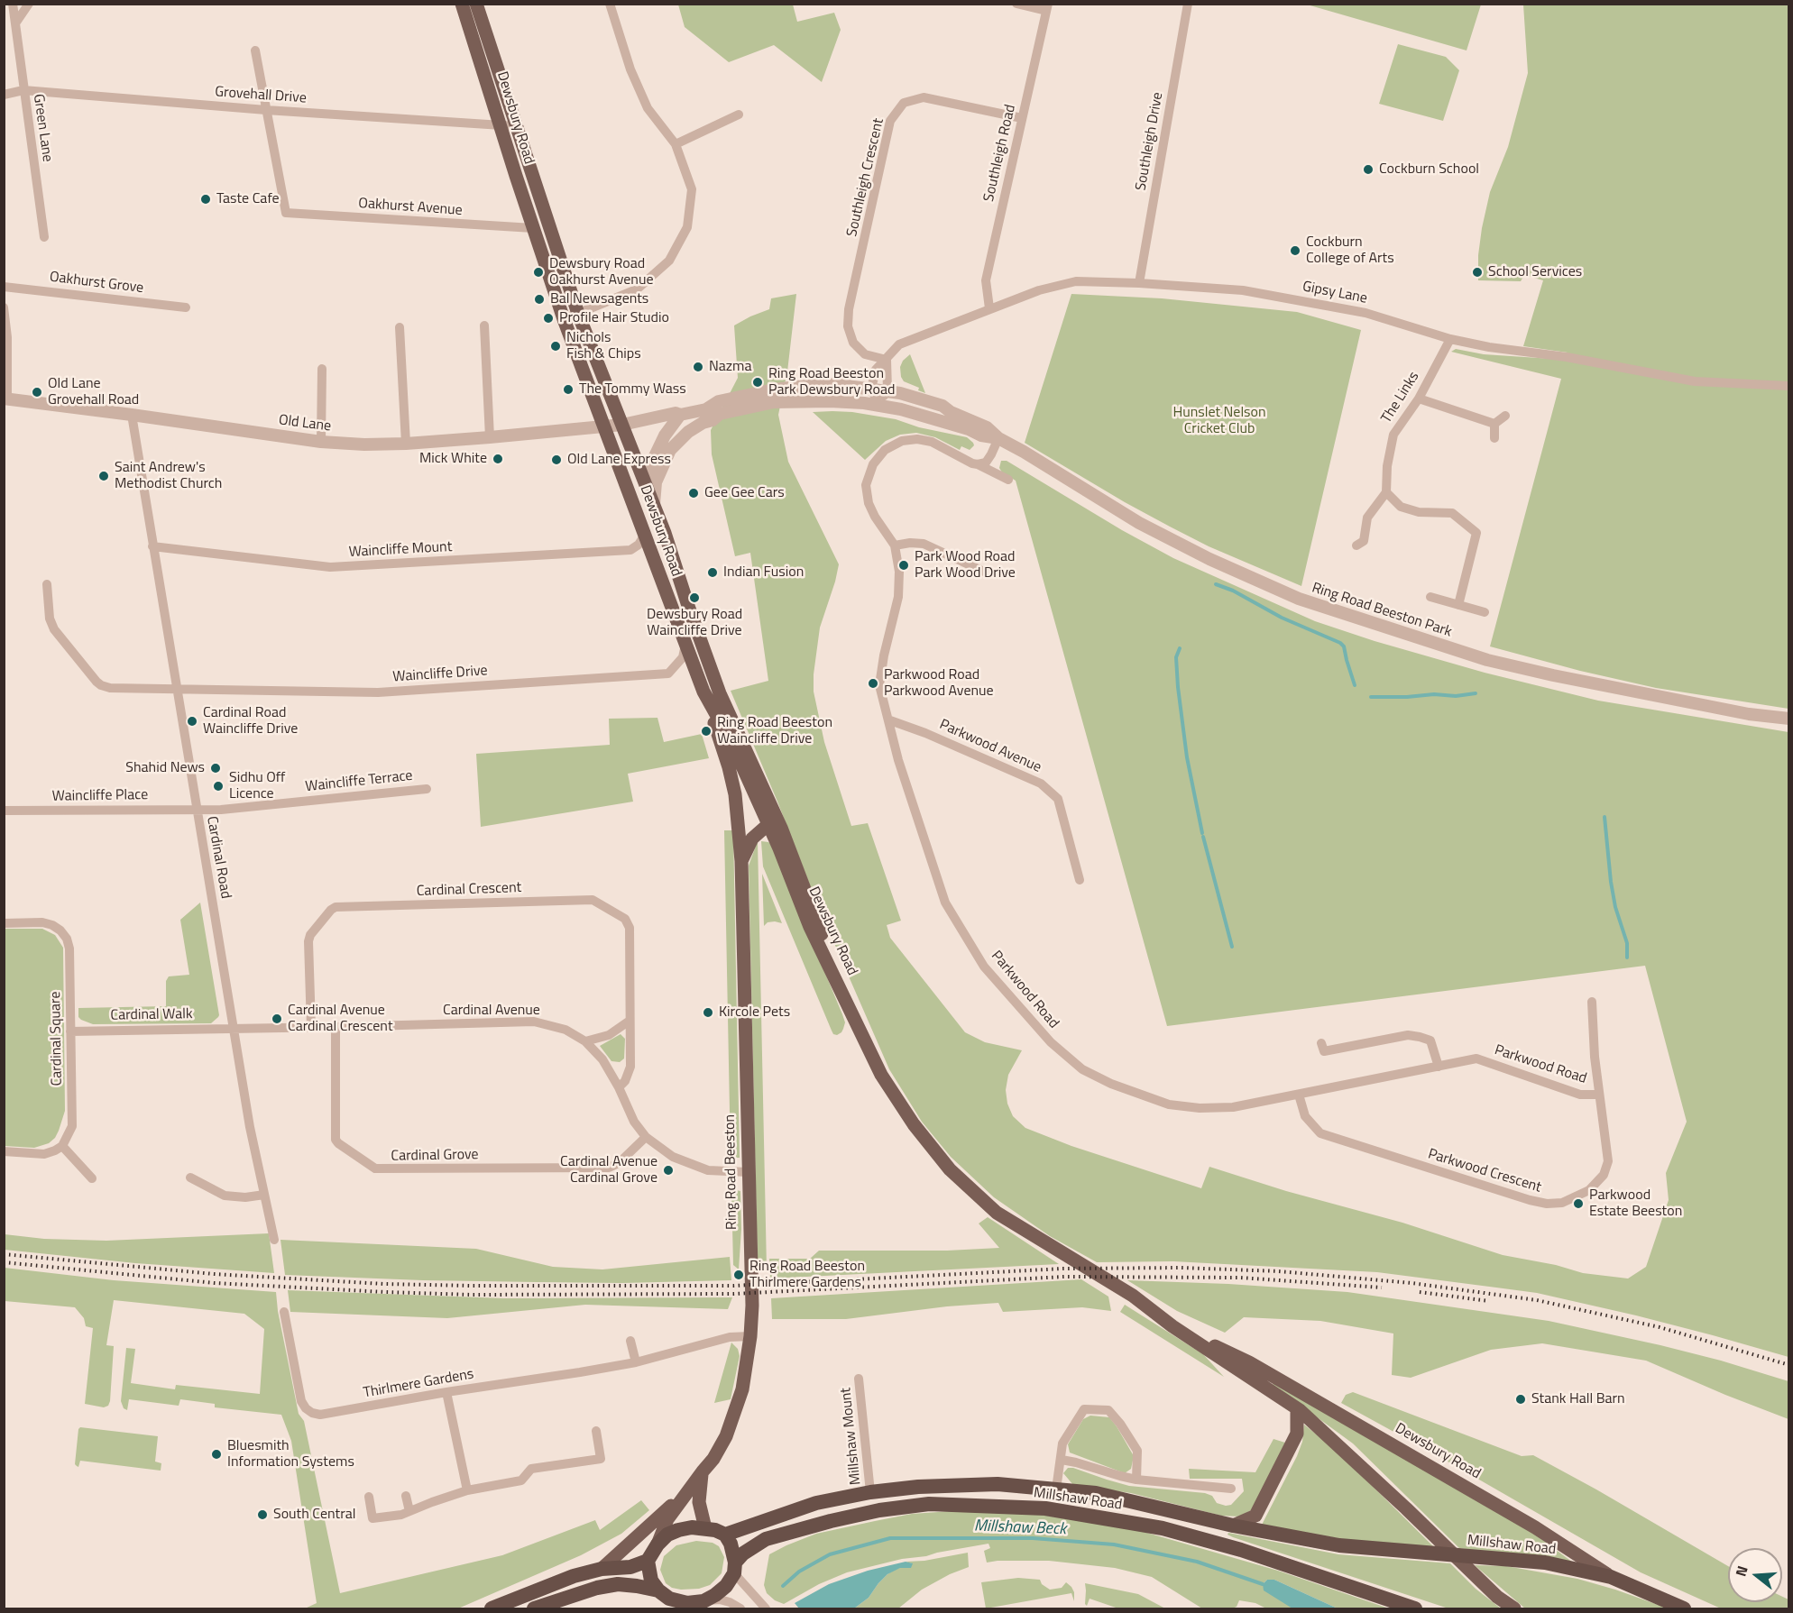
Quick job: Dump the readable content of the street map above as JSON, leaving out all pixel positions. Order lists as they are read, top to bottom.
{
  "streets": {
    "highway": ["Dewsbury Road", "Millshaw Road"],
    "main road": ["Ring Road Beeston"],
    "street": [
      "Grovehall Drive",
      "Green Lane",
      "Southleigh Drive",
      "Southleigh Road",
      "Southleigh Crescent",
      "Oakhurst Avenue",
      "Oakhurst Grove",
      "Gipsy Lane",
      "The Links",
      "Old Lane",
      "Waincliffe Mount",
      "Ring Road Beeston Park",
      "Waincliffe Drive",
      "Parkwood Avenue",
      "Waincliffe Terrace",
      "Waincliffe Place",
      "Cardinal Road",
      "Cardinal Crescent",
      "Parkwood Road",
      "Cardinal Avenue",
      "Cardinal Walk",
      "Cardinal Square",
      "Cardinal Grove",
      "Parkwood Crescent",
      "Thirlmere Gardens",
      "Millshaw Mount"
    ]
  },
  "crossings": [
    ["Grovehall Drive", "Dewsbury Road"],
    ["Grovehall Drive", "Green Lane"],
    ["Grovehall Drive", "Oakhurst Avenue"],
    ["Dewsbury Road", "Oakhurst Avenue"],
    ["Dewsbury Road", "Old Lane"],
    ["Dewsbury Road", "Waincliffe Mount"],
    ["Dewsbury Road", "Ring Road Beeston Park"],
    ["Dewsbury Road", "Waincliffe Drive"],
    ["Dewsbury Road", "Ring Road Beeston"],
    ["Dewsbury Road", "Millshaw Road"],
    ["Southleigh Drive", "Gipsy Lane"],
    ["Southleigh Road", "Southleigh Crescent"],
    ["Southleigh Road", "Gipsy Lane"],
    ["Southleigh Crescent", "Gipsy Lane"],
    ["Gipsy Lane", "The Links"],
    ["Gipsy Lane", "Ring Road Beeston Park"],
    ["Old Lane", "Ring Road Beeston Park"],
    ["Old Lane", "Cardinal Road"],
    ["Waincliffe Mount", "Cardinal Road"],
    ["Waincliffe Drive", "Cardinal Road"],
    ["Parkwood Avenue", "Parkwood Road"],
    ["Waincliffe Terrace", "Waincliffe Place"],
    ["Waincliffe Terrace", "Cardinal Road"],
    ["Waincliffe Place", "Cardinal Road"],
    ["Cardinal Road", "Cardinal Avenue"],
    ["Cardinal Road", "Cardinal Walk"],
    ["Cardinal Crescent", "Cardinal Avenue"],
    ["Parkwood Road", "Parkwood Crescent"],
    ["Cardinal Avenue", "Cardinal Walk"],
    ["Cardinal Avenue", "Cardinal Grove"],
    ["Cardinal Avenue", "Ring Road Beeston"],
    ["Cardinal Walk", "Cardinal Square"],
    ["Ring Road Beeston", "Thirlmere Gardens"],
    ["Ring Road Beeston", "Millshaw Road"],
    ["Millshaw Mount", "Millshaw Road"]
  ],
  "water": ["Millshaw Beck"],
  "parks": ["Hunslet Nelson Cricket Club"],
  "places": [
    "Cockburn School",
    "Taste Cafe",
    "Cockburn College of Arts",
    "Dewsbury Road Oakhurst Avenue",
    "School Services",
    "Bal Newsagents",
    "Profile Hair Studio",
    "Nichols Fish & Chips",
    "Nazma",
    "Ring Road Beeston Park Dewsbury Road",
    "The Tommy Wass",
    "Old Lane Grovehall Road",
    "Mick White",
    "Old Lane Express",
    "Saint Andrew's Methodist Church",
    "Gee Gee Cars",
    "Park Wood Road Park Wood Drive",
    "Indian Fusion",
    "Dewsbury Road Waincliffe Drive",
    "Parkwood Road Parkwood Avenue",
    "Cardinal Road Waincliffe Drive",
    "Ring Road Beeston Waincliffe Drive",
    "Shahid News",
    "Sidhu Off Licence",
    "Kircole Pets",
    "Cardinal Avenue Cardinal Crescent",
    "Cardinal Avenue Cardinal Grove",
    "Parkwood Estate Beeston",
    "Ring Road Beeston Thirlmere Gardens",
    "Stank Hall Barn",
    "Bluesmith Information Systems",
    "South Central"
  ],
  "north": "left"
}
